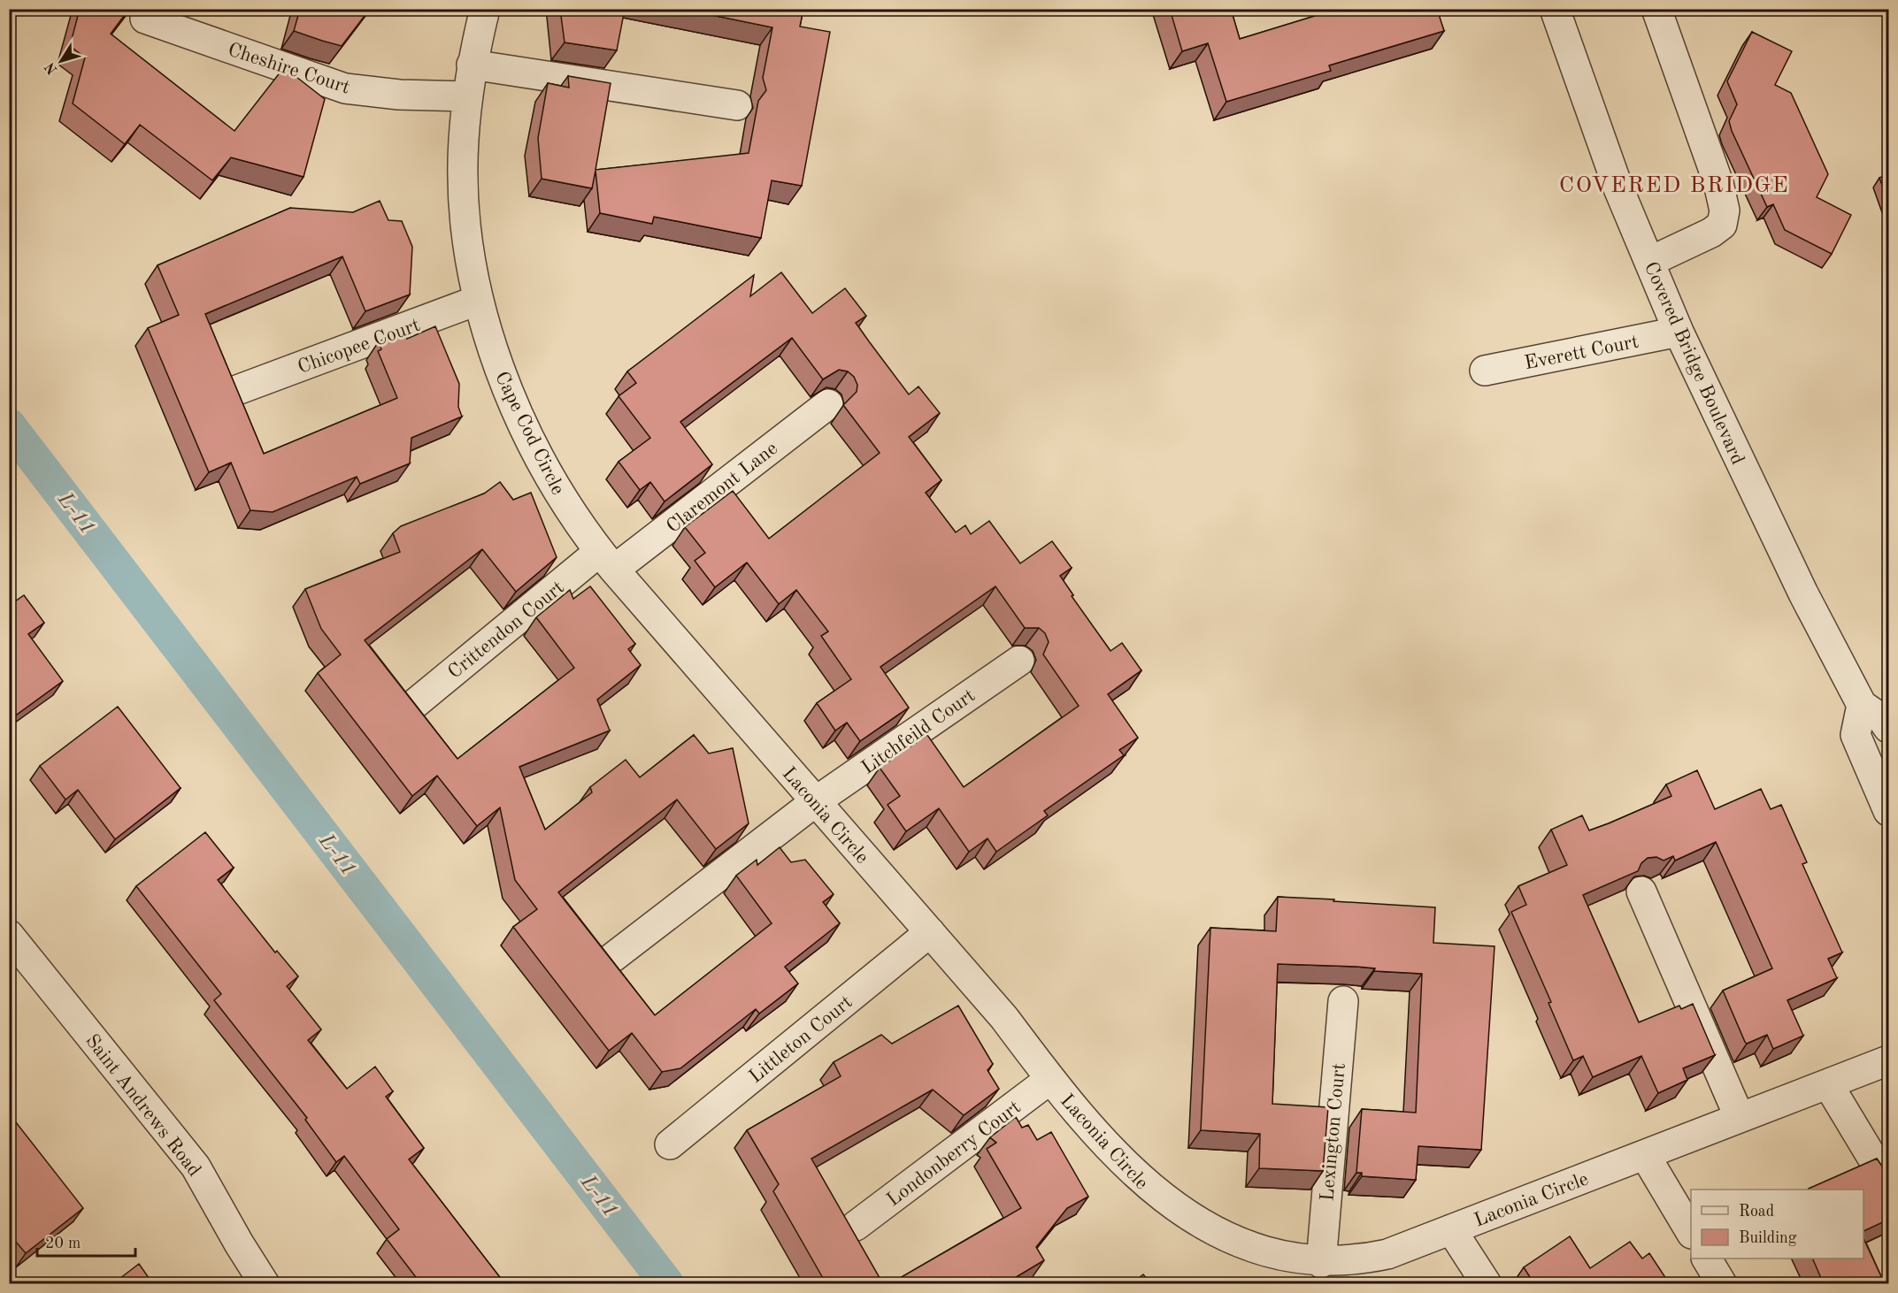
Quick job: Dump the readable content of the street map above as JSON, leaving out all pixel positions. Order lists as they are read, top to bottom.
{
  "streets": {
    "street": [
      "Cheshire Court",
      "Chicopee Court",
      "Everett Court",
      "Covered Bridge Boulevard",
      "Cape Cod Circle",
      "Claremont Lane",
      "Crittendon Court",
      "Litchfeild Court",
      "Laconia Circle",
      "Littleton Court",
      "Saint Andrews Road",
      "Lexington Court",
      "Londonberry Court"
    ]
  },
  "crossings": [
    ["Cheshire Court", "Cape Cod Circle"],
    ["Chicopee Court", "Cape Cod Circle"],
    ["Everett Court", "Covered Bridge Boulevard"],
    ["Cape Cod Circle", "Claremont Lane"],
    ["Cape Cod Circle", "Crittendon Court"],
    ["Cape Cod Circle", "Laconia Circle"],
    ["Claremont Lane", "Crittendon Court"],
    ["Litchfeild Court", "Laconia Circle"],
    ["Laconia Circle", "Littleton Court"],
    ["Laconia Circle", "Lexington Court"],
    ["Laconia Circle", "Londonberry Court"]
  ],
  "districts": ["COVERED BRIDGE"],
  "water": ["L-11"],
  "legend": ["Road", "Building"],
  "scale_bar": "20 m",
  "north": "bottom left"
}
